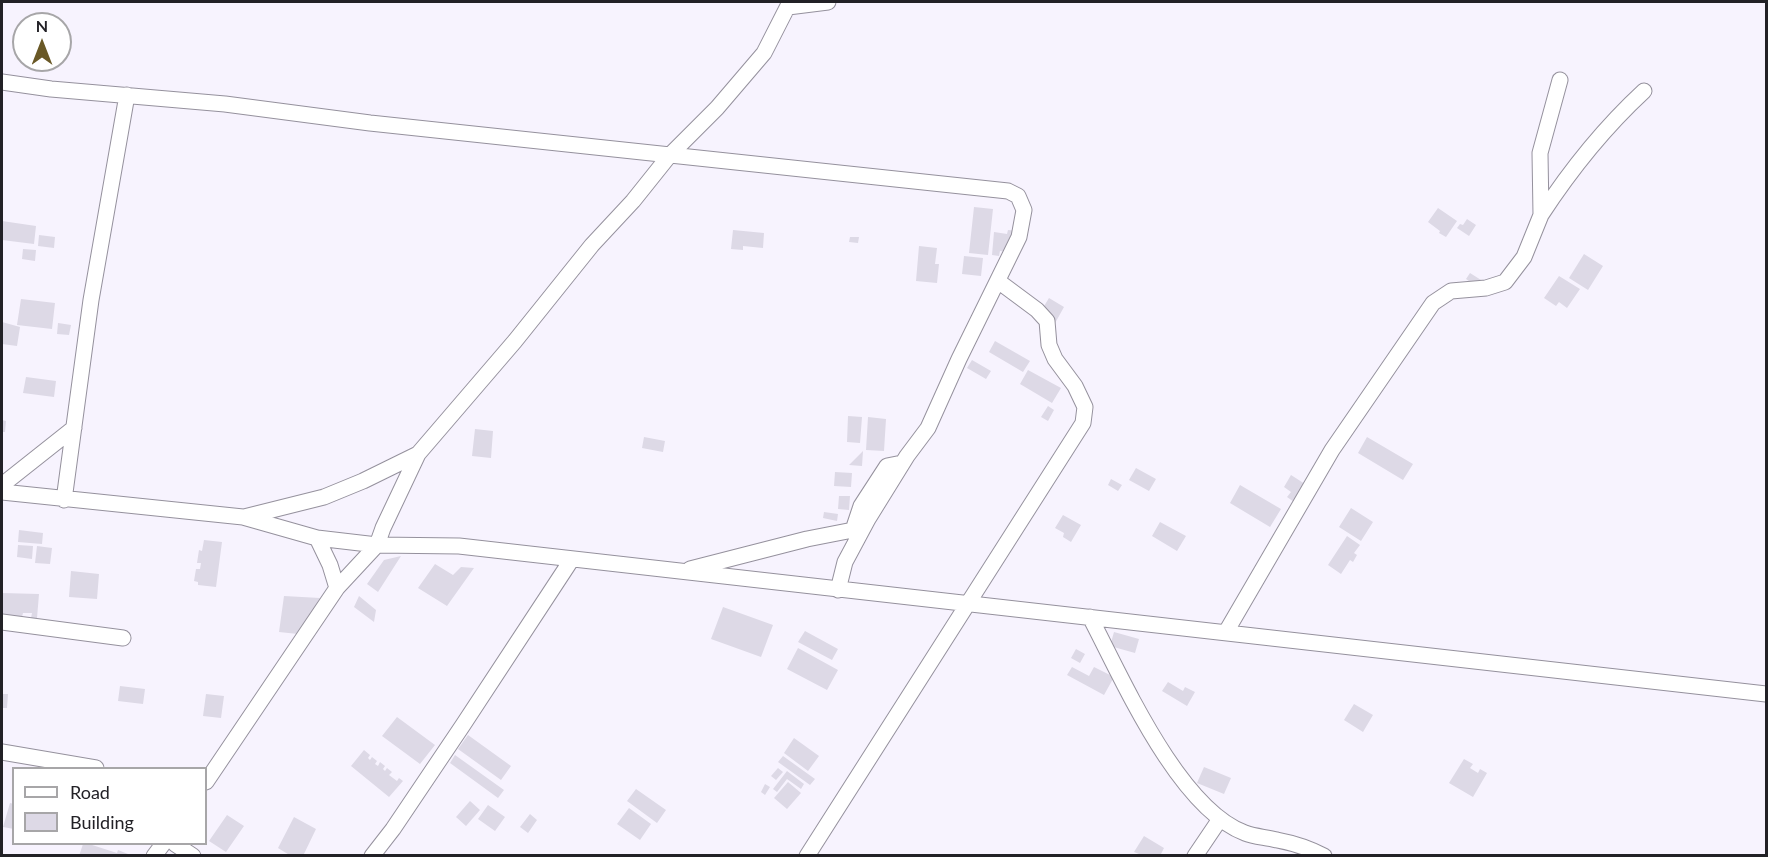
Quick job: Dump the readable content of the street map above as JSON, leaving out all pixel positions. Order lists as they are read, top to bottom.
{
  "legend": ["Road", "Building"],
  "north": "top"
}
